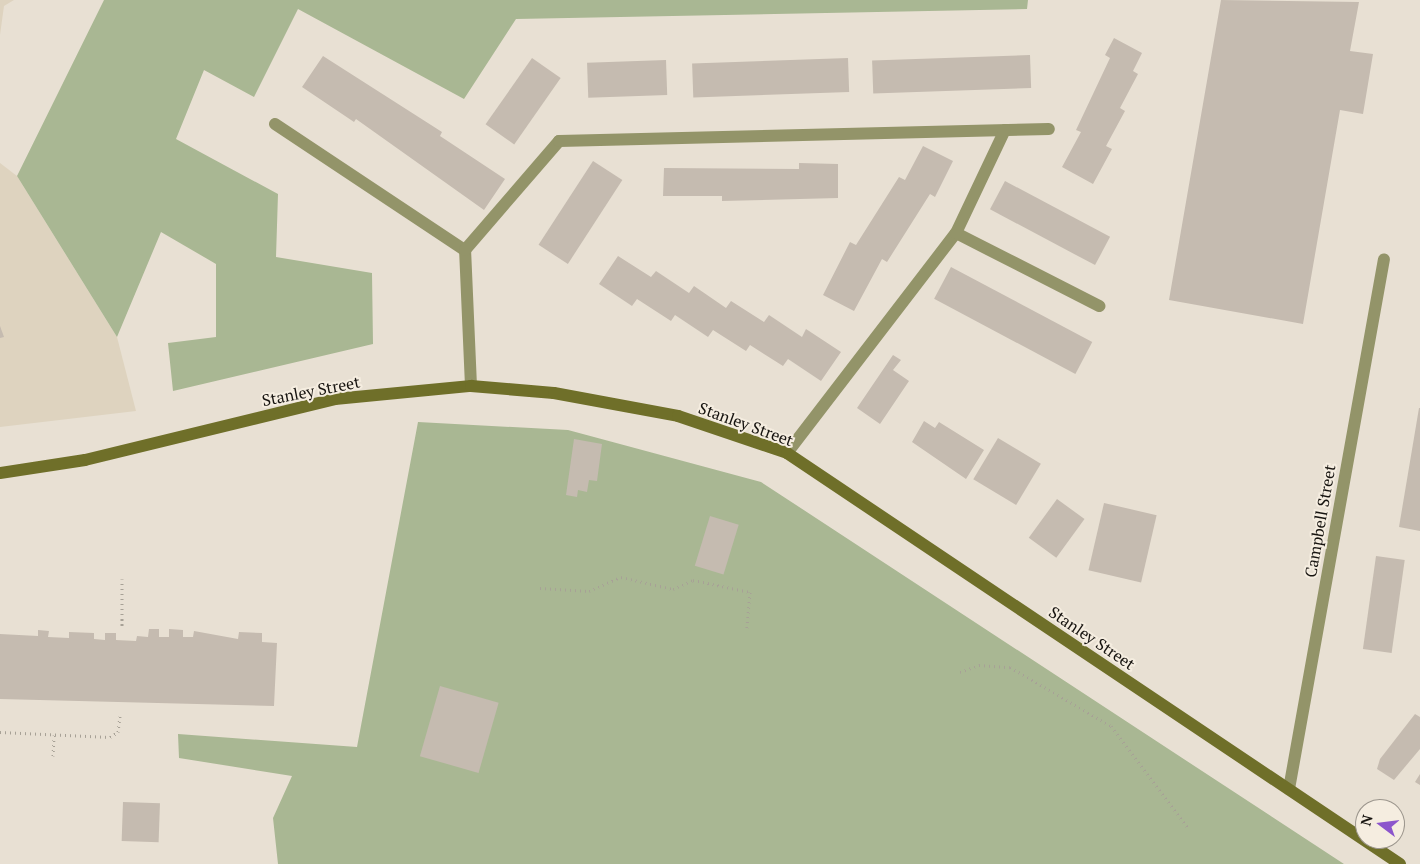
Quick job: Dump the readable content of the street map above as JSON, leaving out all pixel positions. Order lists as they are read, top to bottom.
{
  "streets": {
    "street": ["Stanley Street", "Campbell Street"]
  },
  "crossings": [
    ["Stanley Street", "Campbell Street"]
  ],
  "north": "left"
}
